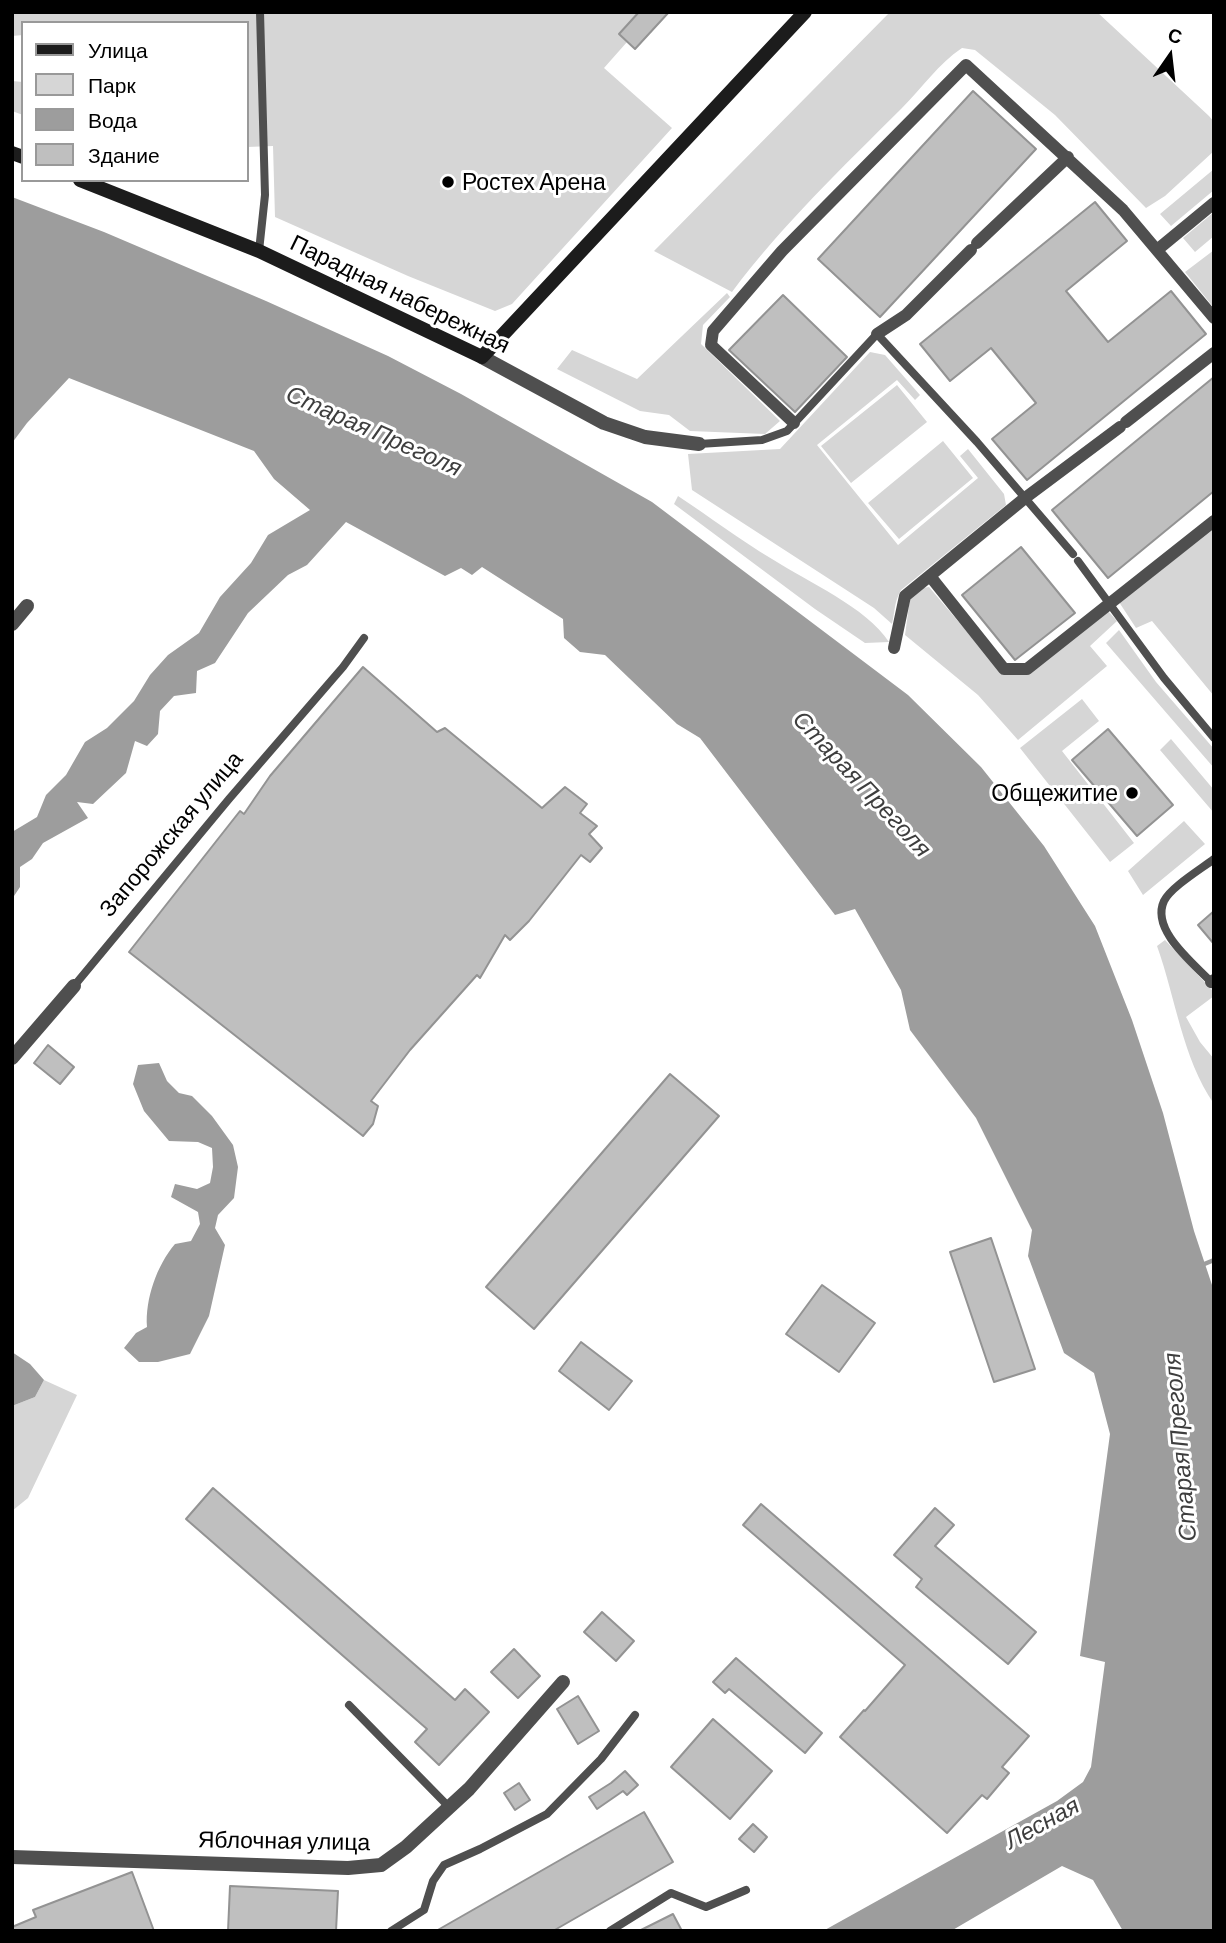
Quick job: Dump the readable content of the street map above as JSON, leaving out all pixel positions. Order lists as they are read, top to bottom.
{
  "streets": {
    "main road": ["Парадная набережная"],
    "street": ["Запорожская улица", "Яблочная улица"]
  },
  "water": ["Старая Преголя", "Лесная"],
  "places": ["Ростех Арена", "Общежитие"],
  "legend": [
    "Улица",
    "Парк",
    "Вода",
    "Здание"
  ],
  "north": "top"
}
